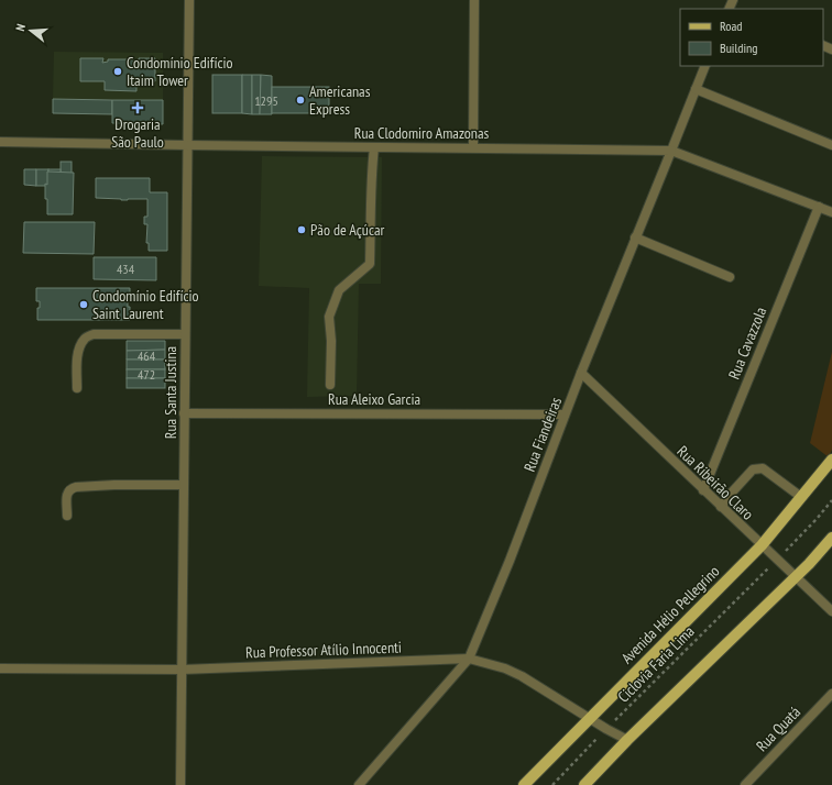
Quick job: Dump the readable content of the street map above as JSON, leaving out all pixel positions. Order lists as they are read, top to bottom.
{
  "streets": {
    "main road": ["Avenida Hélio Pellegrino"],
    "street": [
      "Rua Clodomiro Amazonas",
      "Rua Cavazzola",
      "Rua Santa Justina",
      "Rua Aleixo Garcia",
      "Rua Fiandeiras",
      "Rua Ribeirão Claro",
      "Rua Professor Atílio Innocenti",
      "Rua Quatá"
    ],
    "path": ["Ciclovia Faria Lima"]
  },
  "crossings": [
    ["Rua Clodomiro Amazonas", "Rua Cavazzola"],
    ["Rua Clodomiro Amazonas", "Rua Santa Justina"],
    ["Rua Clodomiro Amazonas", "Rua Fiandeiras"],
    ["Rua Cavazzola", "Rua Ribeirão Claro"],
    ["Rua Santa Justina", "Rua Aleixo Garcia"],
    ["Rua Santa Justina", "Rua Professor Atílio Innocenti"],
    ["Rua Aleixo Garcia", "Rua Fiandeiras"],
    ["Rua Fiandeiras", "Rua Ribeirão Claro"],
    ["Rua Fiandeiras", "Rua Professor Atílio Innocenti"],
    ["Rua Ribeirão Claro", "Avenida Hélio Pellegrino"],
    ["Rua Ribeirão Claro", "Ciclovia Faria Lima"],
    ["Avenida Hélio Pellegrino", "Rua Professor Atílio Innocenti"],
    ["Rua Professor Atílio Innocenti", "Ciclovia Faria Lima"]
  ],
  "places": {
    "other": [
      "Condomínio Edifício Itaim Tower",
      "Americanas Express",
      "Pão de Açúcar",
      "Condomínio Edifício Saint Laurent"
    ],
    "health": ["Drogaria São Paulo"]
  },
  "house_numbers": [
    "1295",
    "434",
    "464",
    "472"
  ],
  "legend": ["Road", "Building"],
  "north": "left"
}
